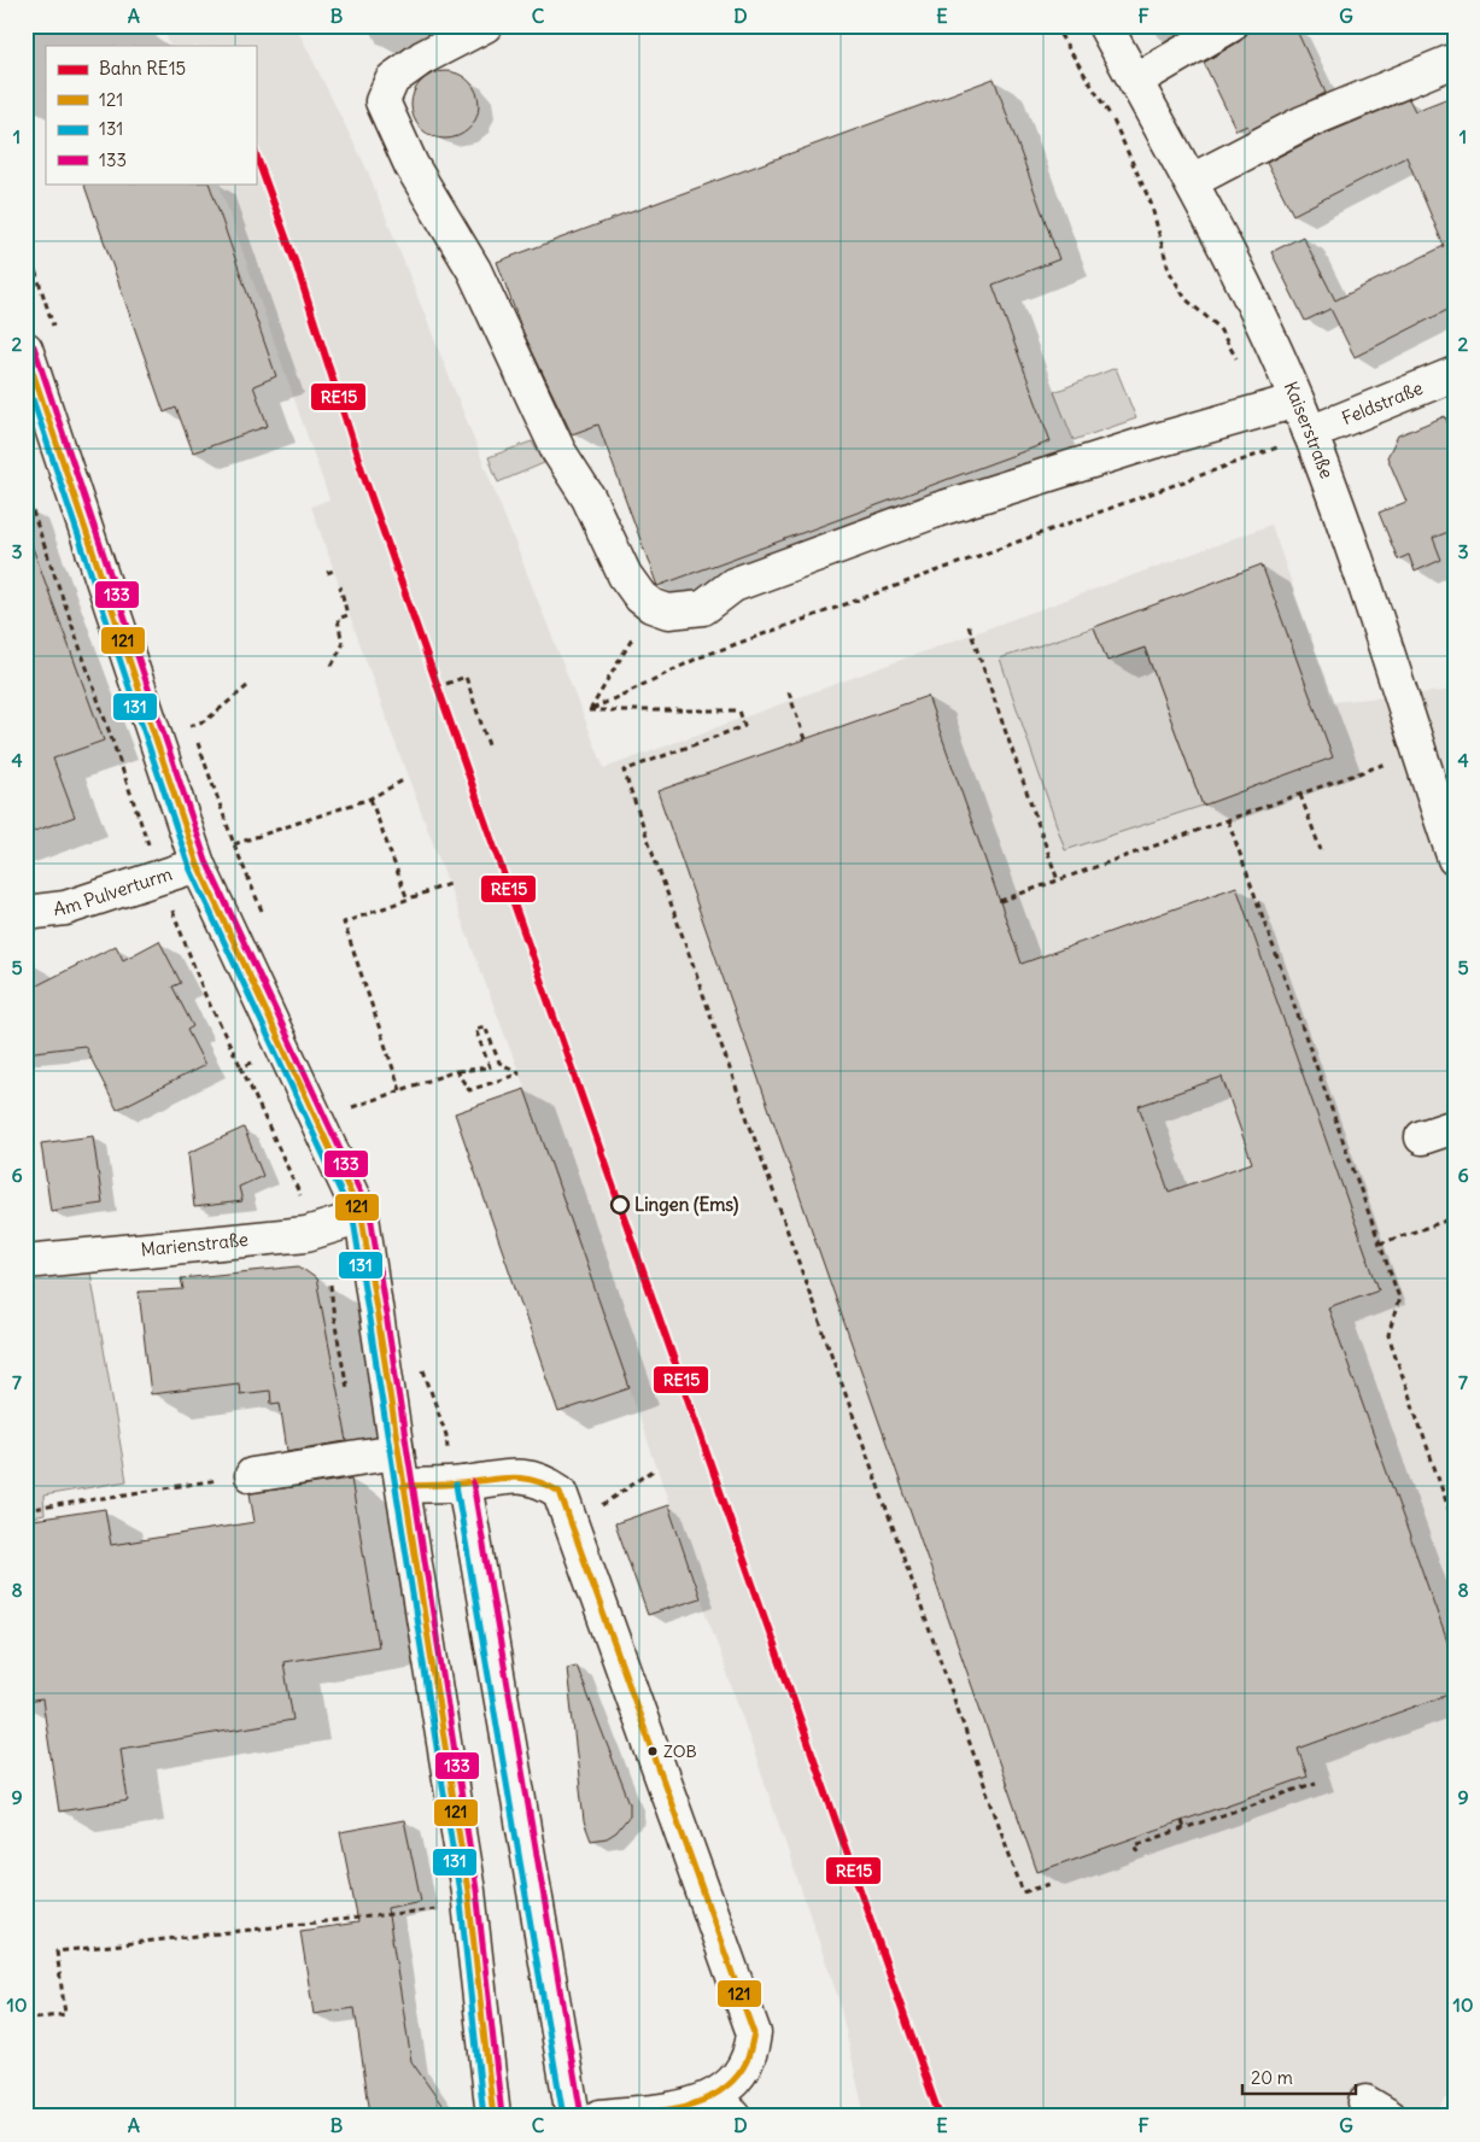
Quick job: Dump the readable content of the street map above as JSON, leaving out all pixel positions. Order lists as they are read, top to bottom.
{
  "streets": {
    "street": [
      "Feldstraße",
      "Kaiserstraße",
      "Am Pulverturm",
      "Marienstraße"
    ]
  },
  "crossings": [
    ["Feldstraße", "Kaiserstraße"]
  ],
  "places": ["Lingen (Ems)", "ZOB"],
  "lines": [
    "rail line RE15",
    "transit line 133",
    "transit line 121",
    "transit line 131"
  ],
  "legend": [
    "Bahn RE15",
    "121",
    "131",
    "133"
  ],
  "scale_bar": "20 m",
  "grid": {
    "columns": [
      "A",
      "B",
      "C",
      "D",
      "E",
      "F",
      "G"
    ],
    "rows": [
      "1",
      "2",
      "3",
      "4",
      "5",
      "6",
      "7",
      "8",
      "9",
      "10"
    ]
  }
}
